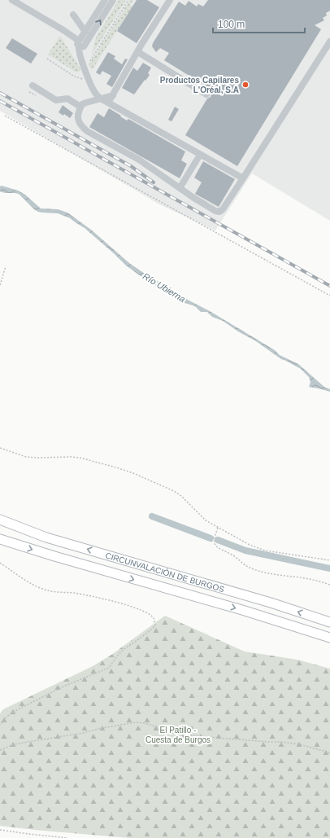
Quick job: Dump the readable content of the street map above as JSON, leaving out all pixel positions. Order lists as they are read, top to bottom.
{
  "streets": {
    "highway": ["CIRCUNVALACIÓN DE BURGOS"]
  },
  "water": ["Río Ubierna"],
  "parks": ["El Patillo - Cuesta de Burgos"],
  "places": ["Productos Capilares L'Oréal, S.A"],
  "scale_bar": "100 m"
}
